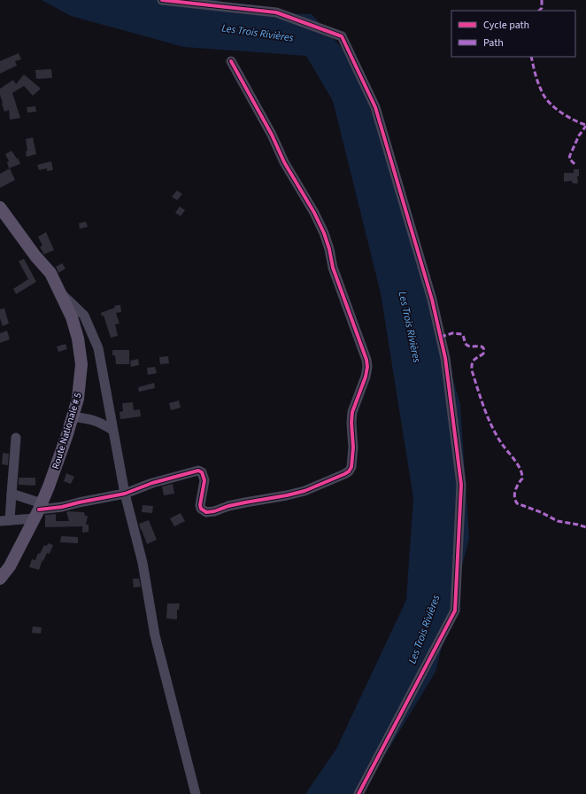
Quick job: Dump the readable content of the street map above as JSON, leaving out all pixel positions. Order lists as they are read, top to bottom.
{
  "streets": {
    "main road": ["Route Nationale # 5"]
  },
  "water": ["Les Trois Rivières"],
  "legend": ["Cycle path", "Path"]
}
